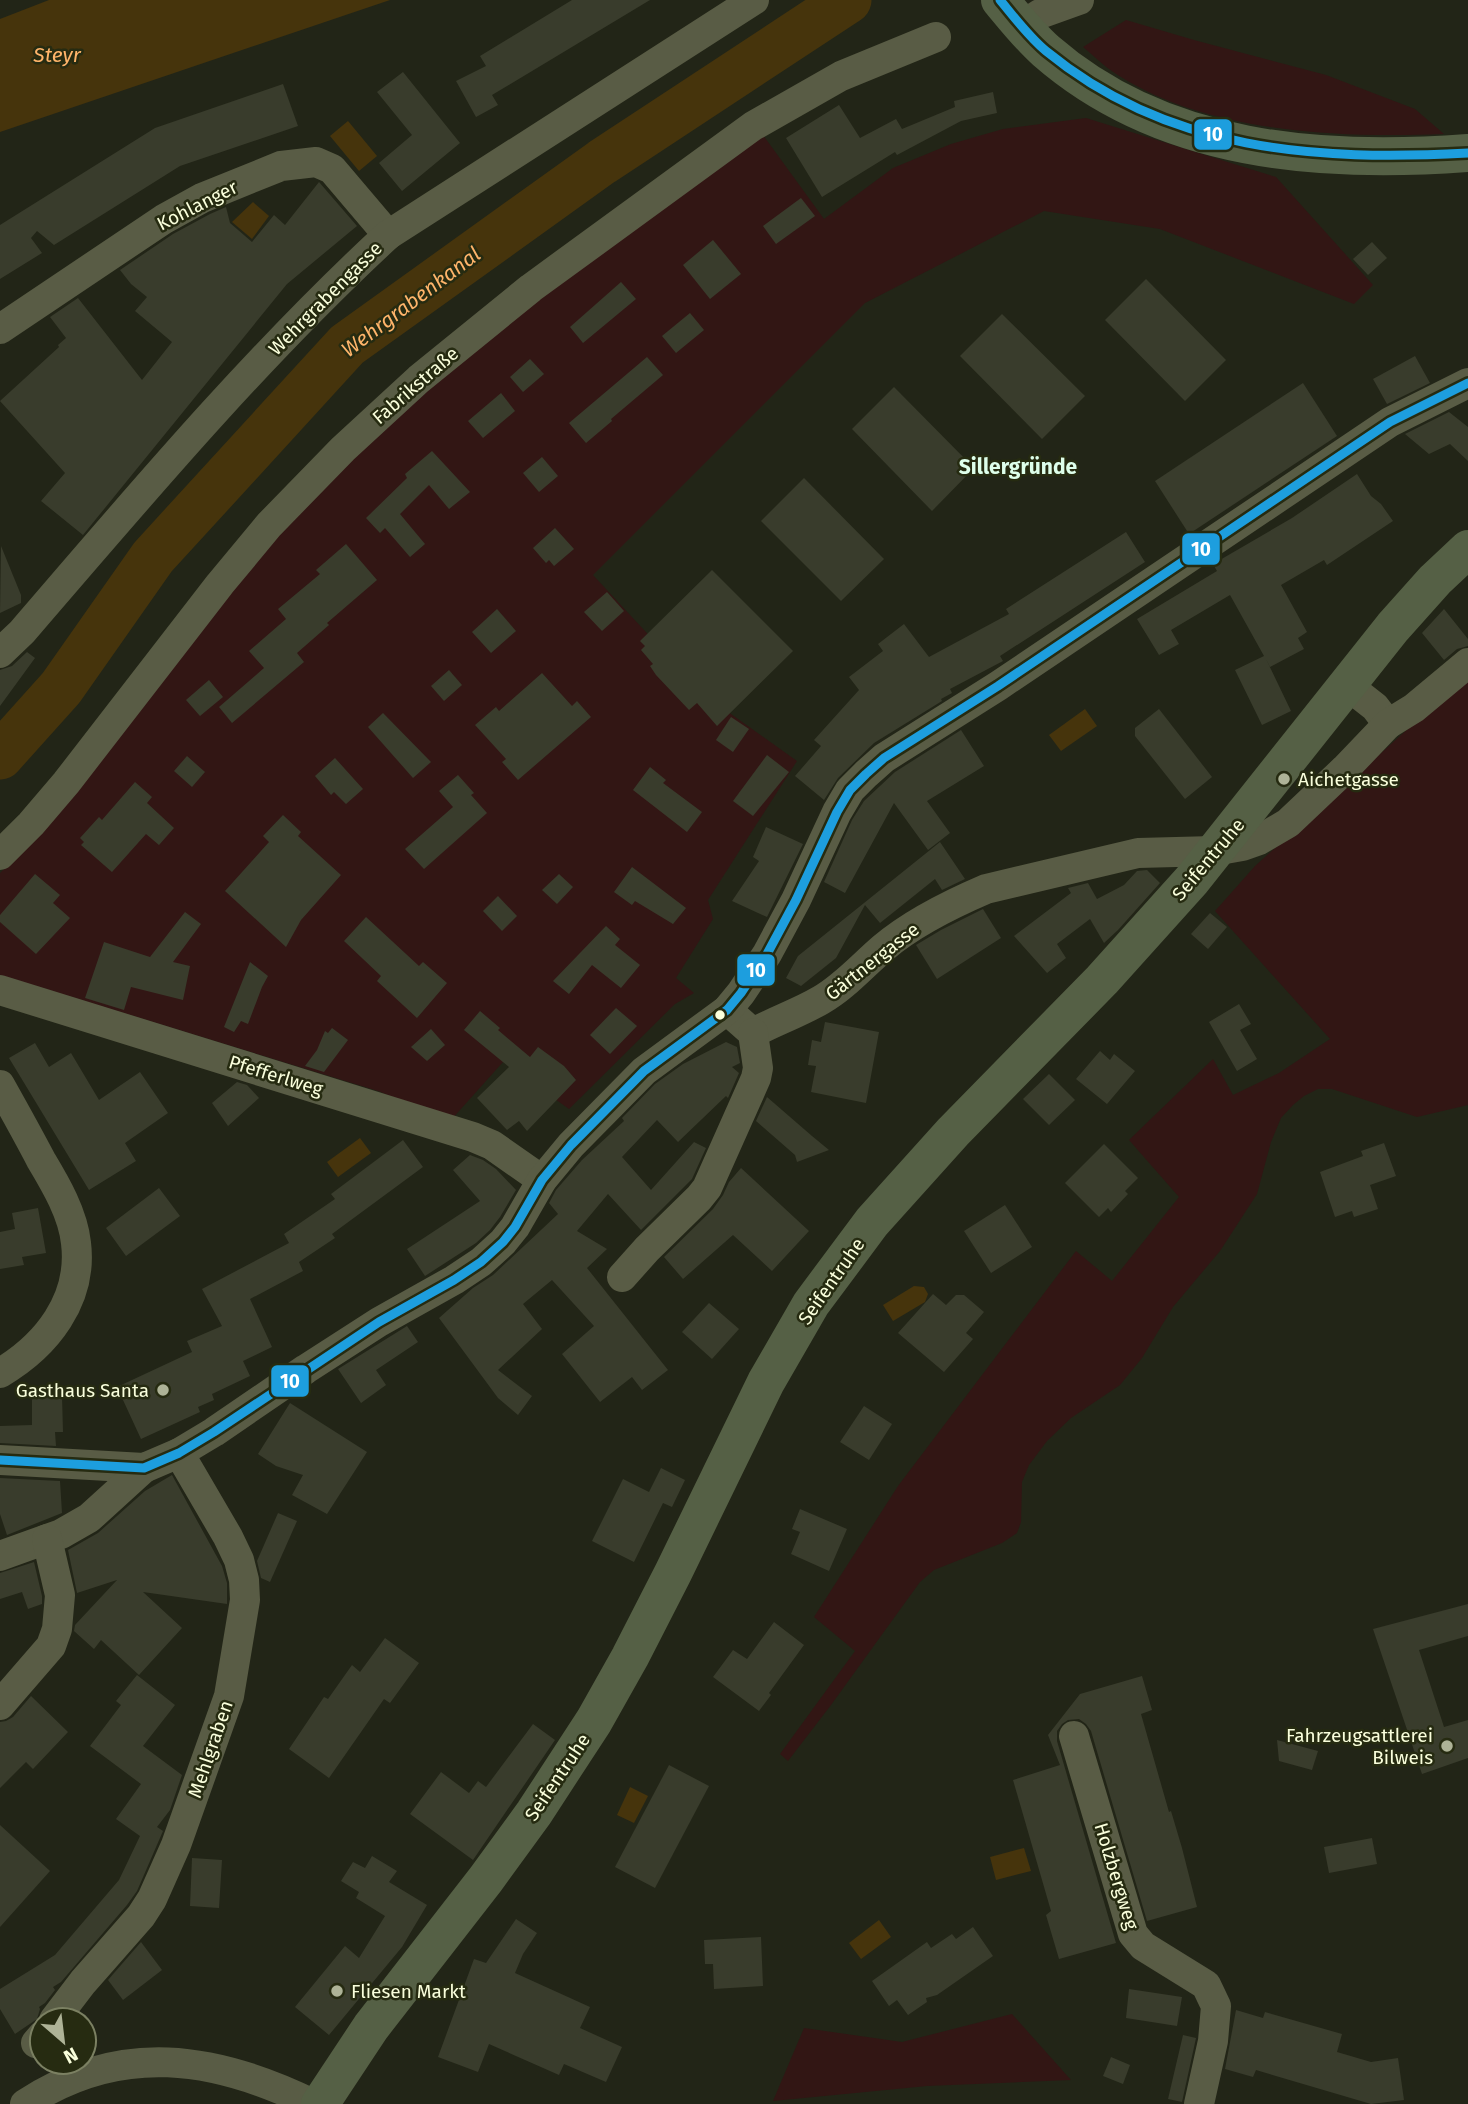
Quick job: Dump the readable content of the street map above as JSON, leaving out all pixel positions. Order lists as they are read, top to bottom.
{
  "streets": {
    "main road": ["Seifentruhe"],
    "street": [
      "Kohlanger",
      "Wehrgrabengasse",
      "Fabrikstraße",
      "Gärtnergasse",
      "Pfefferlweg",
      "Mehlgraben",
      "Holzbergweg"
    ]
  },
  "crossings": [
    ["Kohlanger", "Wehrgrabengasse"],
    ["Seifentruhe", "Gärtnergasse"]
  ],
  "districts": ["Sillergründe"],
  "water": ["Steyr", "Wehrgrabenkanal"],
  "places": [
    "Aichetgasse",
    "Gasthaus Santa",
    "Fahrzeugsattlerei Bilweis",
    "Fliesen Markt"
  ],
  "lines": ["transit line 10"],
  "north": "bottom right"
}
